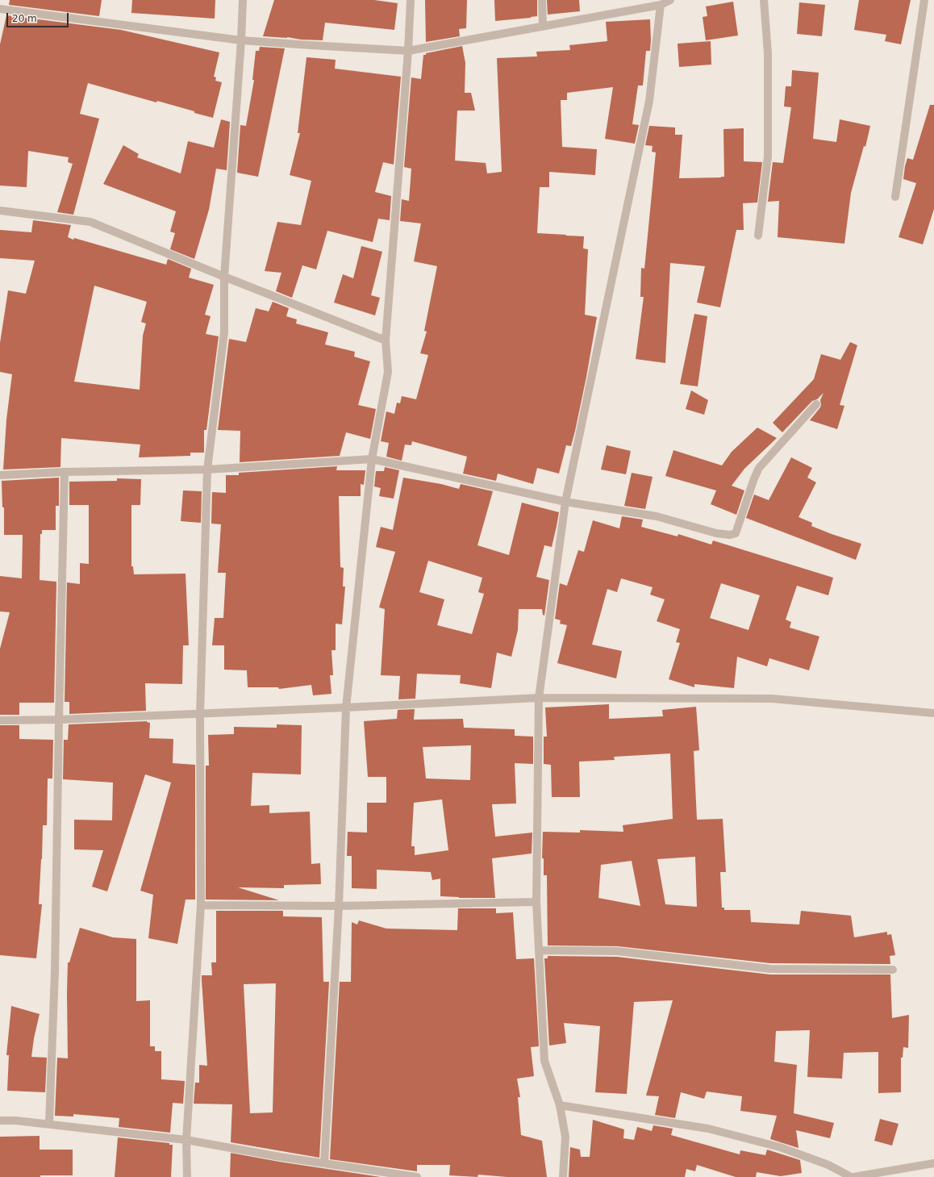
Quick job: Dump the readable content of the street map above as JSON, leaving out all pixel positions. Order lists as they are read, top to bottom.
{
  "scale_bar": "20 m"
}
